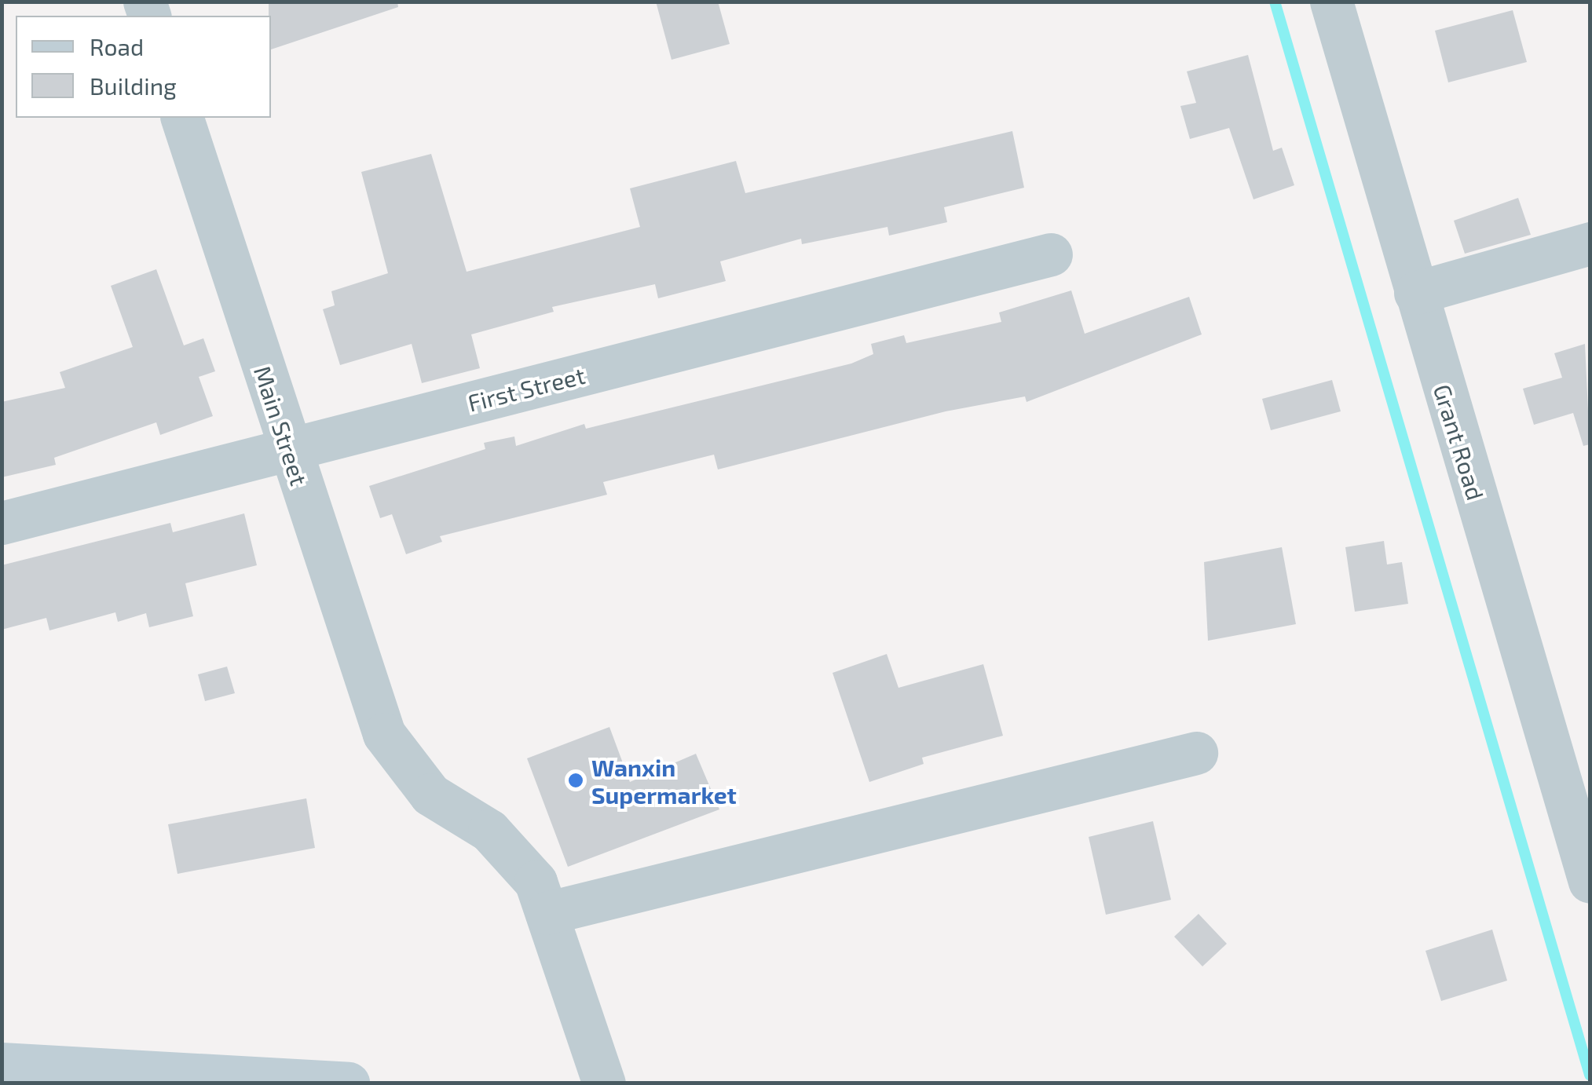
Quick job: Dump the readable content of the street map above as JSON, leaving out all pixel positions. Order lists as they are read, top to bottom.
{
  "streets": {
    "street": ["First Street", "Main Street", "Grant Road"]
  },
  "crossings": [
    ["First Street", "Main Street"]
  ],
  "places": ["Wanxin Supermarket"],
  "legend": ["Road", "Building"]
}
